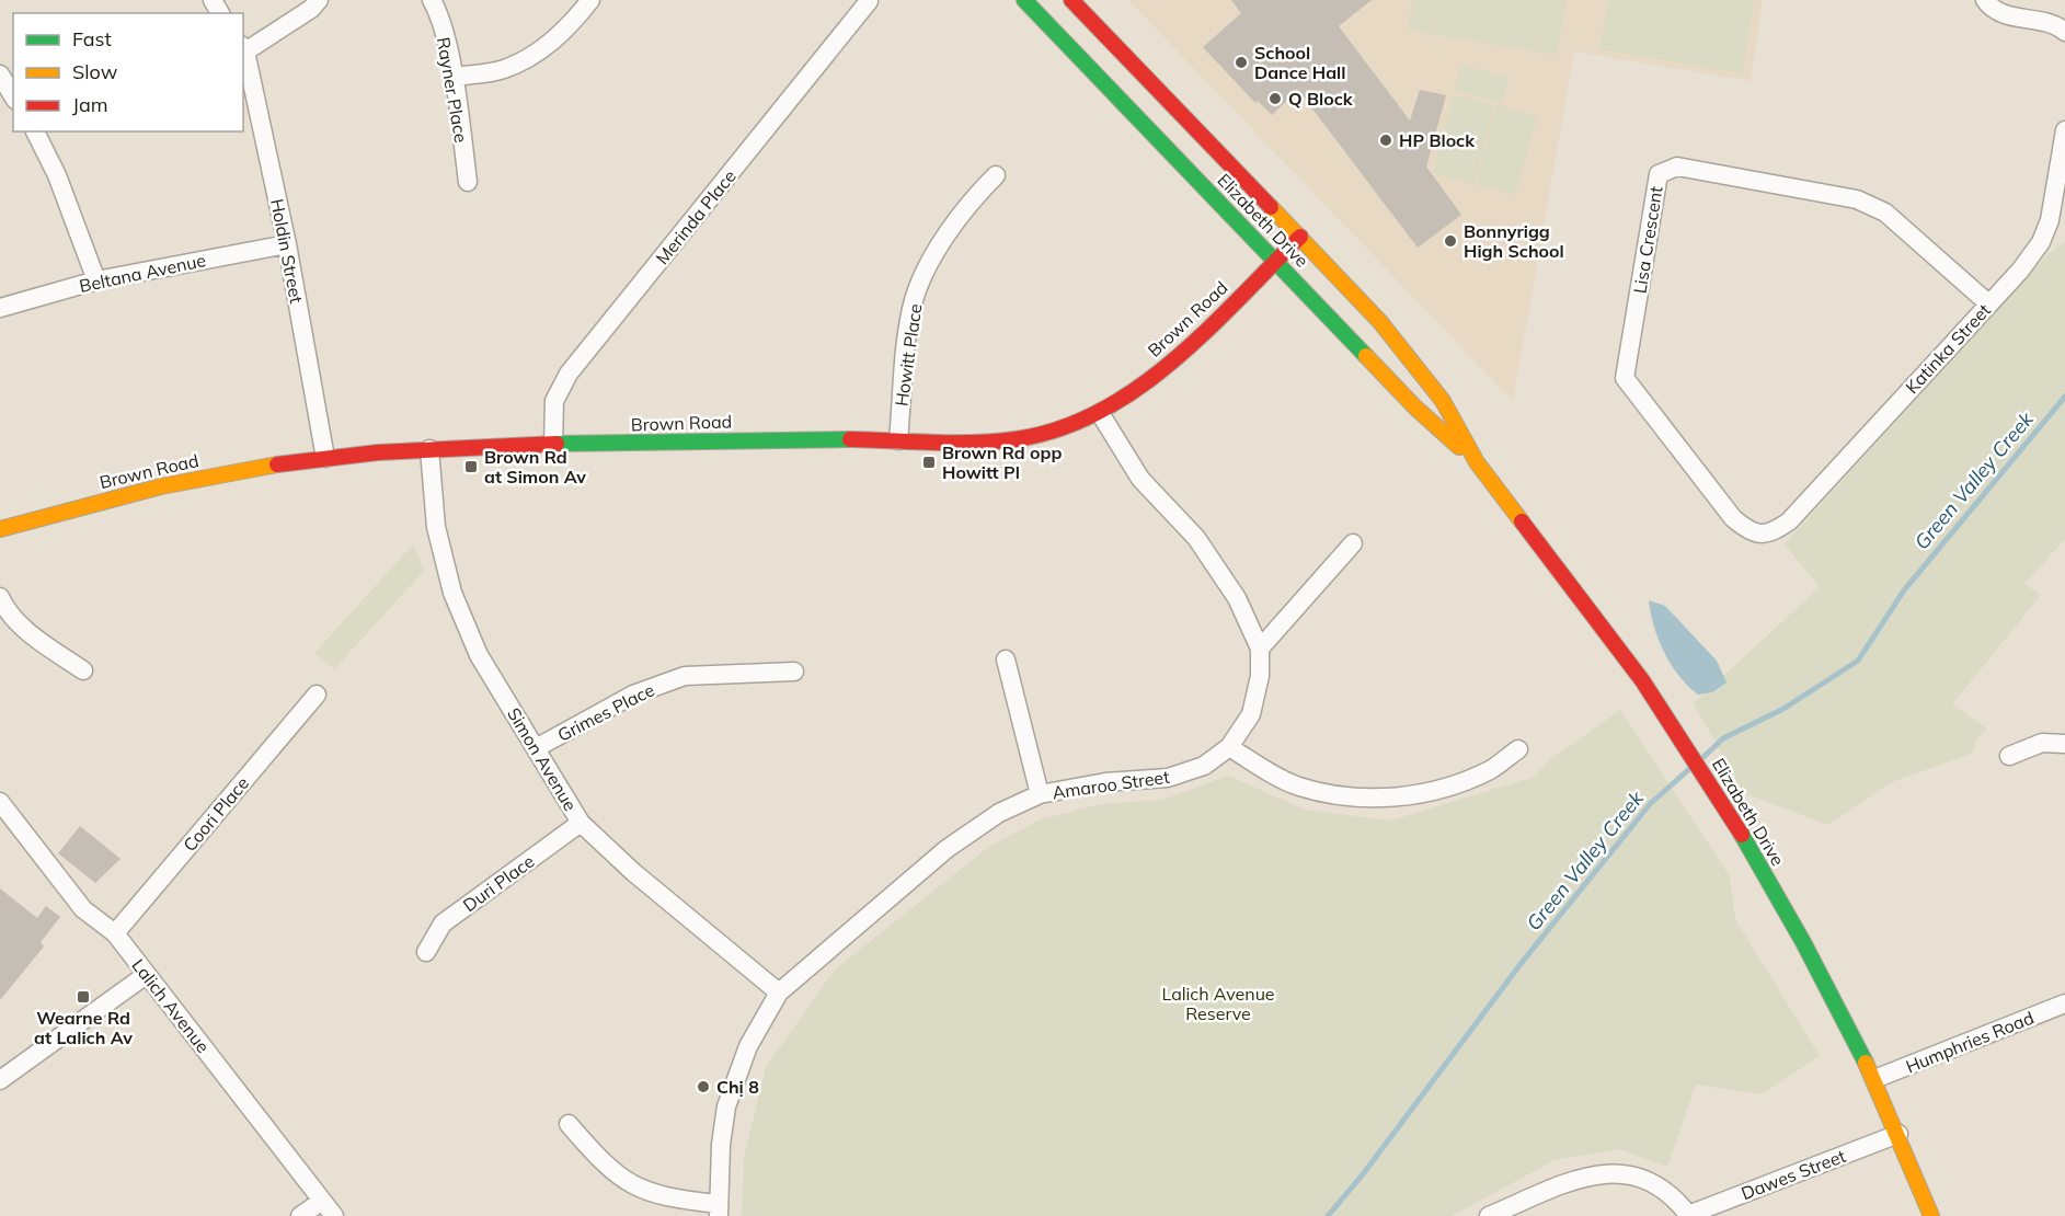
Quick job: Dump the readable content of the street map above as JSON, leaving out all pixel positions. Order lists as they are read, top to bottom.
{
  "streets": {
    "main road": ["Elizabeth Drive", "Brown Road"],
    "street": [
      "Rayner Place",
      "Merinda Place",
      "Lisa Crescent",
      "Holdin Street",
      "Beltana Avenue",
      "Katinka Street",
      "Howitt Place",
      "Grimes Place",
      "Simon Avenue",
      "Amaroo Street",
      "Coori Place",
      "Duri Place",
      "Lalich Avenue",
      "Humphries Road",
      "Dawes Street"
    ]
  },
  "crossings": [
    ["Merinda Place", "Brown Road"],
    ["Elizabeth Drive", "Brown Road"],
    ["Elizabeth Drive", "Humphries Road"],
    ["Elizabeth Drive", "Dawes Street"],
    ["Lisa Crescent", "Katinka Street"],
    ["Holdin Street", "Beltana Avenue"],
    ["Holdin Street", "Brown Road"],
    ["Brown Road", "Howitt Place"],
    ["Brown Road", "Simon Avenue"],
    ["Brown Road", "Amaroo Street"],
    ["Grimes Place", "Simon Avenue"],
    ["Simon Avenue", "Amaroo Street"],
    ["Simon Avenue", "Duri Place"],
    ["Coori Place", "Lalich Avenue"]
  ],
  "water": ["Green Valley Creek"],
  "parks": ["Lalich Avenue Reserve"],
  "places": {
    "other": [
      "School Dance Hall",
      "Q Block",
      "HP Block",
      "Bonnyrigg High School",
      "Chị 8"
    ],
    "transit": ["Brown Rd opp Howitt Pl", "Brown Rd at Simon Av", "Wearne Rd at Lalich Av"]
  },
  "legend": ["Fast", "Slow", "Jam"]
}
